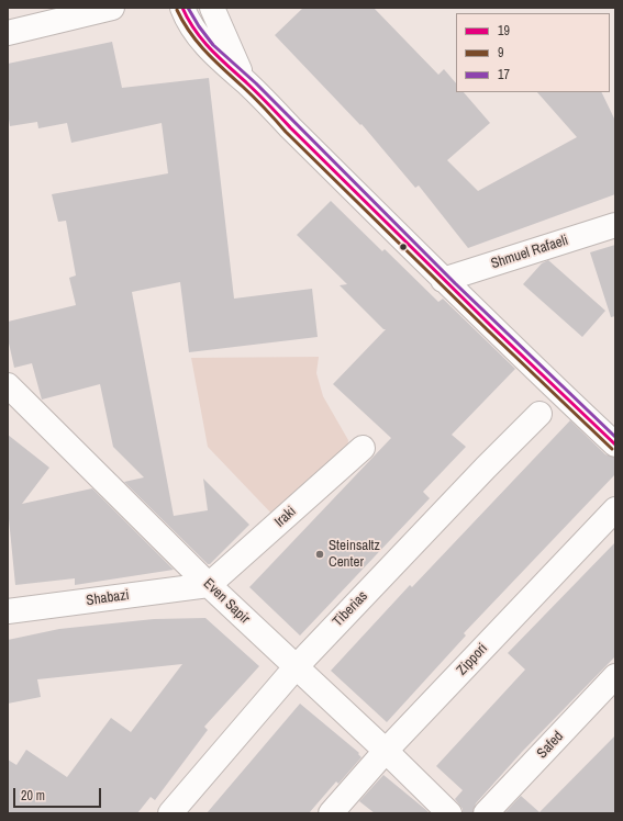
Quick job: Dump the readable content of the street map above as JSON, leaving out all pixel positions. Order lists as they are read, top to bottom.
{
  "streets": {
    "street": [
      "Shmuel Rafaeli",
      "Iraki",
      "Shabazi",
      "Even Sapir",
      "Tiberias",
      "Zippori",
      "Safed"
    ]
  },
  "crossings": [
    ["Iraki", "Shabazi"],
    ["Iraki", "Even Sapir"],
    ["Shabazi", "Even Sapir"],
    ["Even Sapir", "Tiberias"],
    ["Even Sapir", "Zippori"]
  ],
  "places": ["Steinsaltz Center"],
  "lines": ["transit line 19", "transit line 17", "transit line 9"],
  "legend": ["19", "9", "17"],
  "scale_bar": "20 m"
}
